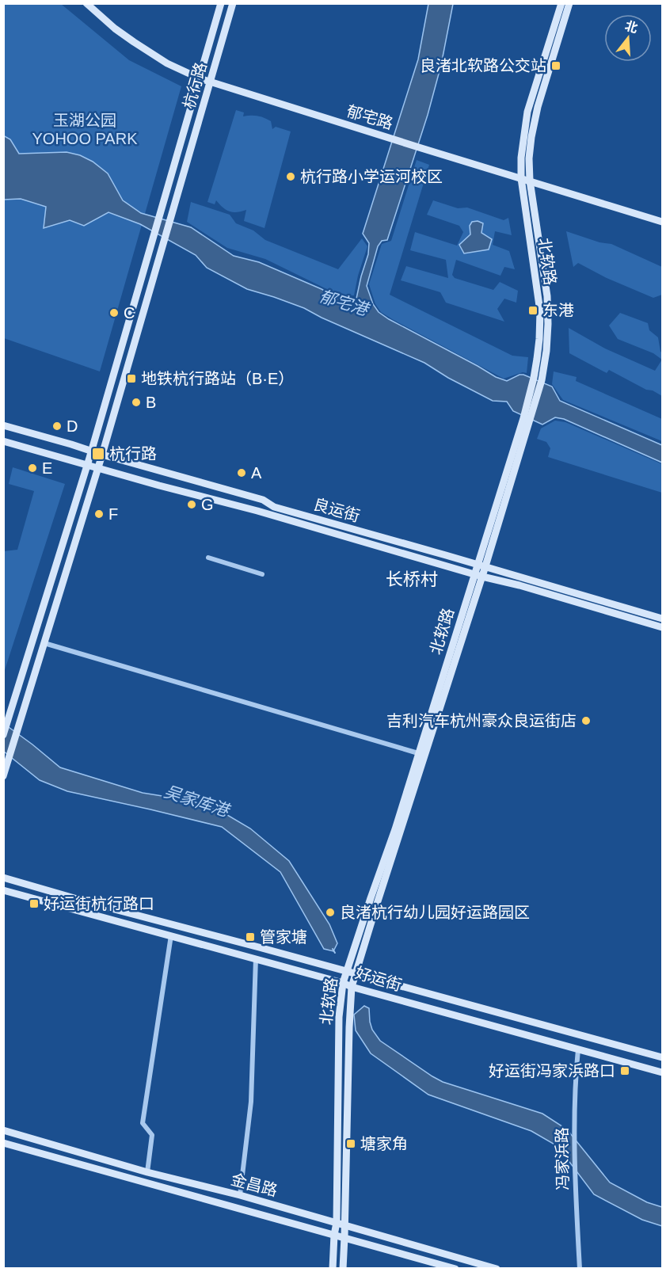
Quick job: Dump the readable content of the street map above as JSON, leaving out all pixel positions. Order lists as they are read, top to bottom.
{
  "streets": {
    "street": [
      "杭行路",
      "郁宅路",
      "北软路",
      "良运街",
      "好运街",
      "冯家浜路",
      "金昌路"
    ]
  },
  "crossings": [
    ["杭行路", "郁宅路"],
    ["杭行路", "良运街"],
    ["郁宅路", "北软路"],
    ["北软路", "良运街"],
    ["北软路", "好运街"],
    ["北软路", "金昌路"],
    ["好运街", "冯家浜路"]
  ],
  "districts": ["长桥村"],
  "water": ["郁宅港", "吴家库港"],
  "parks": ["玉湖公园 YOHOO PARK"],
  "places": {
    "transit": [
      "良渚北软路公交站",
      "东港",
      "地铁杭行路站（B·E）",
      "杭行路",
      "好运街杭行路口",
      "管家塘",
      "好运街冯家浜路口",
      "塘家角"
    ],
    "other": [
      "杭行路小学运河校区",
      "C",
      "B",
      "D",
      "E",
      "A",
      "G",
      "F",
      "吉利汽车杭州豪众良运街店",
      "良渚杭行幼儿园好运路园区"
    ]
  },
  "north": "top"
}
